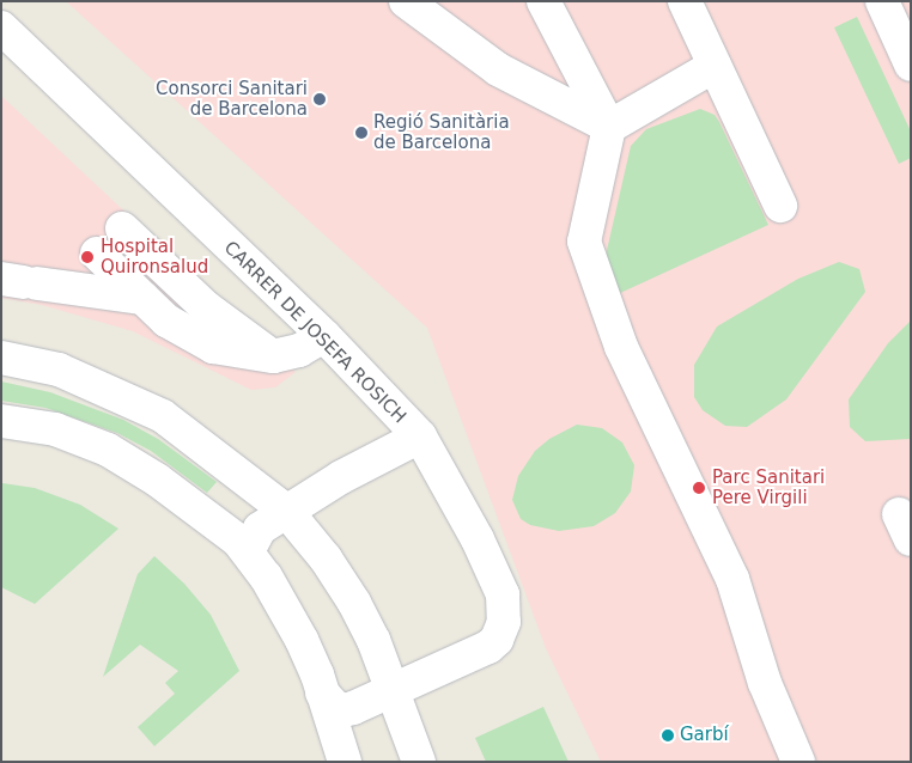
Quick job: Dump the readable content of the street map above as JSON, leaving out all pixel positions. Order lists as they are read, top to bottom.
{
  "streets": {
    "street": ["CARRER DE JOSEFA ROSICH"]
  },
  "places": [
    "Consorci Sanitari de Barcelona",
    "Regió Sanitària de Barcelona",
    "Hospital Quironsalud",
    "Parc Sanitari Pere Virgili",
    "Garbí"
  ]
}
